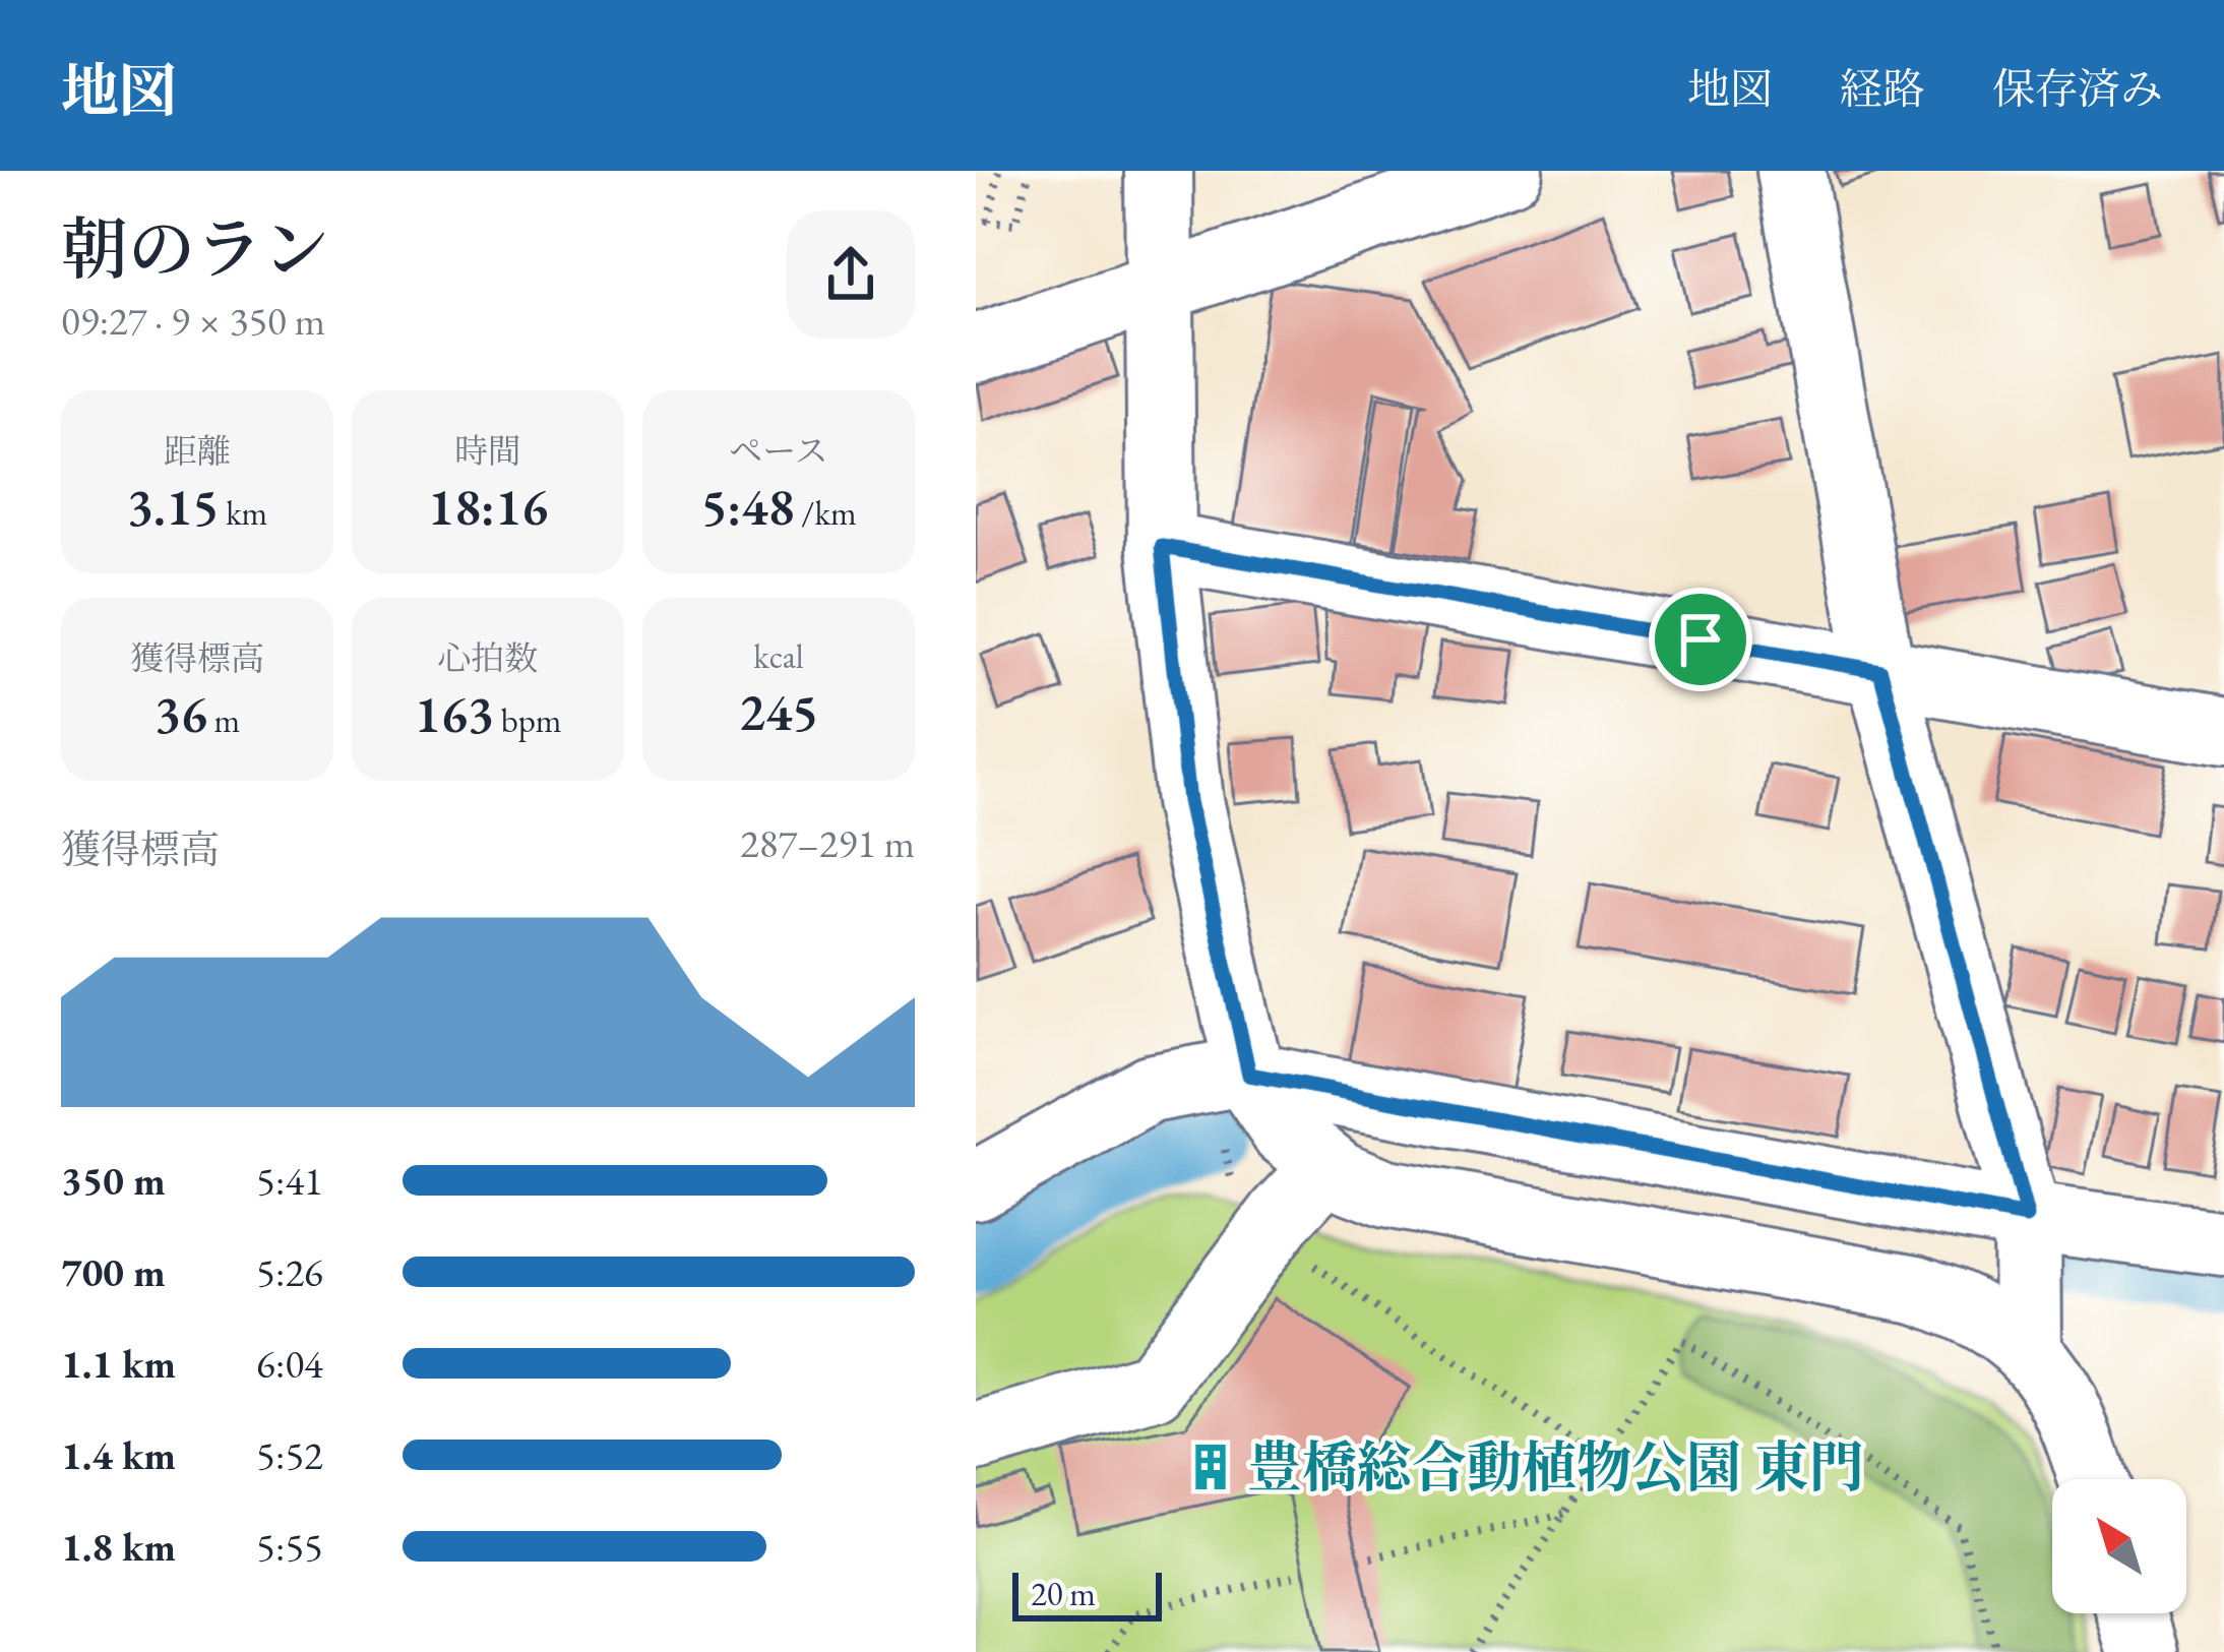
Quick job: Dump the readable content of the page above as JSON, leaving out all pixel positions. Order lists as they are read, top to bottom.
{
  "places": {
    "building": ["豊橋総合動植物公園 東門"]
  },
  "scale_bar": "20 m",
  "north": "top left",
  "page": {
    "header": "地図",
    "nav": ["地図", "経路", "保存済み"],
    "heading": ["朝のラン", "09:27 · 9 × 350 m"],
    "stats": [
      ["距離", "3.15 km"],
      ["時間", "18:16"],
      ["ペース", "5:48 /km"],
      ["獲得標高", "36 m"],
      ["心拍数", "163 bpm"],
      ["kcal", "245"]
    ],
    "chart": ["獲得標高", "287–291 m"],
    "list": [
      {
        "name": "350 m",
        "note": "5:41"
      },
      {
        "name": "700 m",
        "note": "5:26"
      },
      {
        "name": "1.1 km",
        "note": "6:04"
      },
      {
        "name": "1.4 km",
        "note": "5:52"
      },
      {
        "name": "1.8 km",
        "note": "5:55"
      }
    ],
    "scale": "20 m"
  }
}
